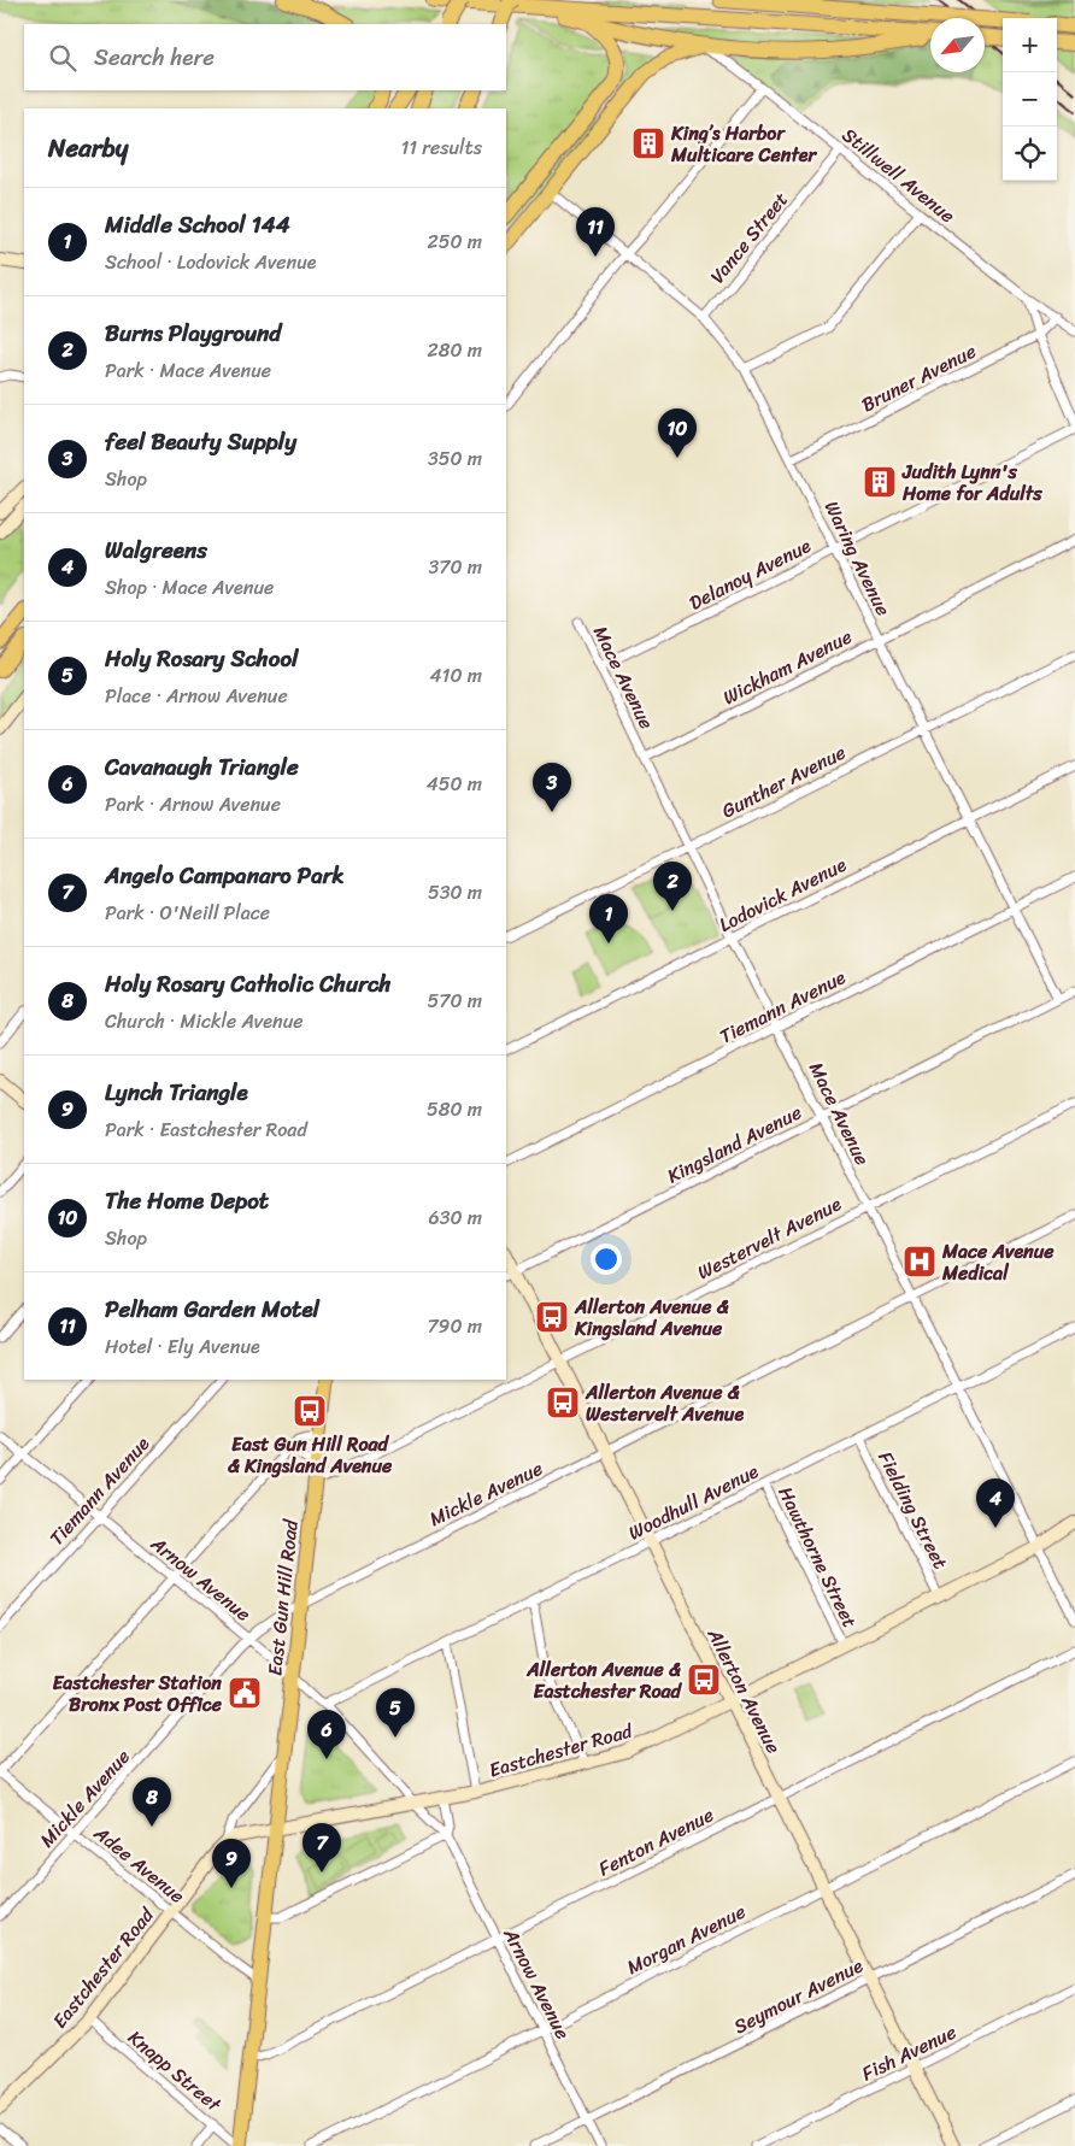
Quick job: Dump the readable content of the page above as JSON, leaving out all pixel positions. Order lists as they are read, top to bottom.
{
  "streets": {
    "main road": ["East Gun Hill Road", "Allerton Avenue", "Eastchester Road"],
    "street": [
      "Stillwell Avenue",
      "Vance Street",
      "Bruner Avenue",
      "Waring Avenue",
      "Delanoy Avenue",
      "Wickham Avenue",
      "Mace Avenue",
      "Gunther Avenue",
      "Lodovick Avenue",
      "Tiemann Avenue",
      "Kingsland Avenue",
      "Westervelt Avenue",
      "Mickle Avenue",
      "Woodhull Avenue",
      "Fielding Street",
      "Hawthorne Street",
      "Arnow Avenue",
      "Fenton Avenue",
      "Adee Avenue",
      "Morgan Avenue",
      "Seymour Avenue",
      "Fish Avenue",
      "Knapp Street"
    ]
  },
  "crossings": [
    ["Stillwell Avenue", "Vance Street"],
    ["Stillwell Avenue", "Bruner Avenue"],
    ["Vance Street", "Waring Avenue"],
    ["Bruner Avenue", "Waring Avenue"],
    ["Waring Avenue", "Delanoy Avenue"],
    ["Waring Avenue", "Wickham Avenue"],
    ["Waring Avenue", "Gunther Avenue"],
    ["Waring Avenue", "Lodovick Avenue"],
    ["Waring Avenue", "Tiemann Avenue"],
    ["Waring Avenue", "Kingsland Avenue"],
    ["Delanoy Avenue", "Mace Avenue"],
    ["Wickham Avenue", "Mace Avenue"],
    ["Mace Avenue", "Gunther Avenue"],
    ["Mace Avenue", "Lodovick Avenue"],
    ["Mace Avenue", "Tiemann Avenue"],
    ["Mace Avenue", "Kingsland Avenue"],
    ["Mace Avenue", "Westervelt Avenue"],
    ["Mace Avenue", "Mickle Avenue"],
    ["Mace Avenue", "Woodhull Avenue"],
    ["Mace Avenue", "Eastchester Road"],
    ["Tiemann Avenue", "Arnow Avenue"],
    ["Kingsland Avenue", "Allerton Avenue"],
    ["Westervelt Avenue", "East Gun Hill Road"],
    ["Westervelt Avenue", "Allerton Avenue"],
    ["Mickle Avenue", "Arnow Avenue"],
    ["Mickle Avenue", "East Gun Hill Road"],
    ["Mickle Avenue", "Allerton Avenue"],
    ["Mickle Avenue", "Adee Avenue"],
    ["Woodhull Avenue", "Fielding Street"],
    ["Woodhull Avenue", "Hawthorne Street"],
    ["Woodhull Avenue", "Arnow Avenue"],
    ["Woodhull Avenue", "Allerton Avenue"],
    ["Fielding Street", "Eastchester Road"],
    ["Hawthorne Street", "Eastchester Road"],
    ["Arnow Avenue", "East Gun Hill Road"],
    ["Arnow Avenue", "Eastchester Road"],
    ["Arnow Avenue", "Fenton Avenue"],
    ["Arnow Avenue", "Morgan Avenue"],
    ["Arnow Avenue", "Seymour Avenue"],
    ["East Gun Hill Road", "Eastchester Road"],
    ["East Gun Hill Road", "Fenton Avenue"],
    ["East Gun Hill Road", "Adee Avenue"],
    ["East Gun Hill Road", "Knapp Street"],
    ["Allerton Avenue", "Eastchester Road"],
    ["Allerton Avenue", "Fenton Avenue"],
    ["Allerton Avenue", "Morgan Avenue"],
    ["Allerton Avenue", "Seymour Avenue"],
    ["Allerton Avenue", "Fish Avenue"],
    ["Eastchester Road", "Adee Avenue"],
    ["Eastchester Road", "Knapp Street"]
  ],
  "places": {
    "building": ["King’s Harbor Multicare Center", "Judith Lynn's Home for Adults"],
    "hospital": ["Mace Avenue Medical"],
    "bus stop": [
      "Allerton Avenue & Kingsland Avenue",
      "Allerton Avenue & Westervelt Avenue",
      "East Gun Hill Road & Kingsland Avenue",
      "Allerton Avenue & Eastchester Road"
    ],
    "public building": ["Eastchester Station Bronx Post Office"]
  },
  "north": "bottom left",
  "page": {
    "map_buttons": ["+", "−"],
    "search": "Search here",
    "heading": ["Nearby", "11 results"],
    "list": [
      {
        "mark": "1",
        "name": "Middle School 144",
        "note": "School · Lodovick Avenue",
        "value": "250 m"
      },
      {
        "mark": "2",
        "name": "Burns Playground",
        "note": "Park · Mace Avenue",
        "value": "280 m"
      },
      {
        "mark": "3",
        "name": "feel Beauty Supply",
        "note": "Shop",
        "value": "350 m"
      },
      {
        "mark": "4",
        "name": "Walgreens",
        "note": "Shop · Mace Avenue",
        "value": "370 m"
      },
      {
        "mark": "5",
        "name": "Holy Rosary School",
        "note": "Place · Arnow Avenue",
        "value": "410 m"
      },
      {
        "mark": "6",
        "name": "Cavanaugh Triangle",
        "note": "Park · Arnow Avenue",
        "value": "450 m"
      },
      {
        "mark": "7",
        "name": "Angelo Campanaro Park",
        "note": "Park · O'Neill Place",
        "value": "530 m"
      },
      {
        "mark": "8",
        "name": "Holy Rosary Catholic Church",
        "note": "Church · Mickle Avenue",
        "value": "570 m"
      },
      {
        "mark": "9",
        "name": "Lynch Triangle",
        "note": "Park · Eastchester Road",
        "value": "580 m"
      },
      {
        "mark": "10",
        "name": "The Home Depot",
        "note": "Shop",
        "value": "630 m"
      },
      {
        "mark": "11",
        "name": "Pelham Garden Motel",
        "note": "Hotel · Ely Avenue",
        "value": "790 m"
      }
    ],
    "pins": [
      "11",
      "10",
      "3",
      "2",
      "1",
      "4",
      "5",
      "6",
      "8",
      "7",
      "9"
    ]
  }
}
